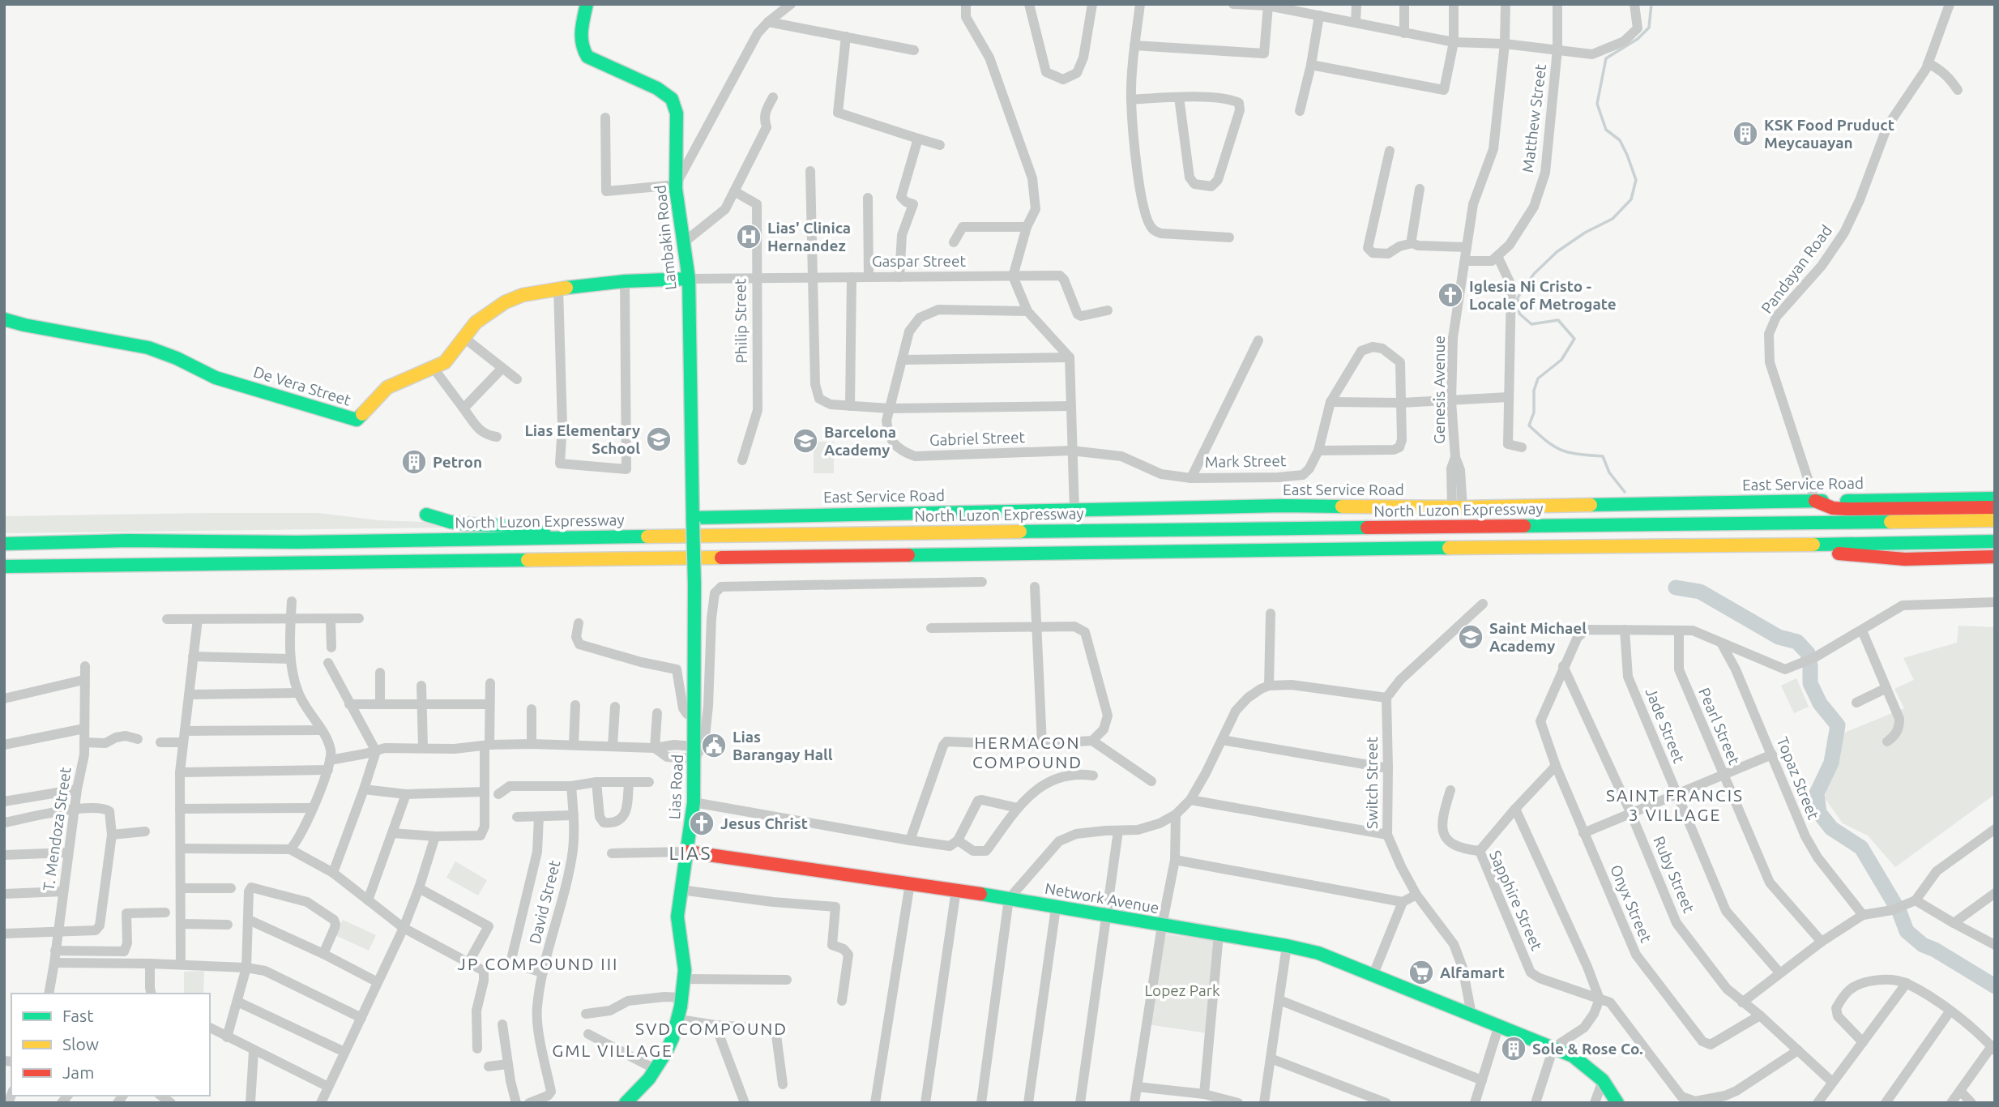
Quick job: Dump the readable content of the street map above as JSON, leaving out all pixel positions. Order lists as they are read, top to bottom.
{
  "streets": {
    "main road": [
      "Lambakin Road",
      "De Vera Street",
      "East Service Road",
      "North Luzon Expressway",
      "Lias Road",
      "Network Avenue"
    ],
    "street": [
      "Matthew Street",
      "Gaspar Street",
      "Pandayan Road",
      "Philip Street",
      "Genesis Avenue",
      "Gabriel Street",
      "Mark Street",
      "Jade Street",
      "Pearl Street",
      "Topaz Street",
      "Switch Street",
      "T. Mendoza Street",
      "Ruby Street",
      "Sapphire Street",
      "David Street",
      "Onyx Street"
    ]
  },
  "crossings": [
    ["Lambakin Road", "Gaspar Street"],
    ["Lambakin Road", "De Vera Street"],
    ["Lambakin Road", "East Service Road"],
    ["Lambakin Road", "Lias Road"],
    ["Gaspar Street", "Philip Street"],
    ["Gaspar Street", "De Vera Street"],
    ["Pandayan Road", "East Service Road"],
    ["Genesis Avenue", "East Service Road"],
    ["Gabriel Street", "Mark Street"],
    ["East Service Road", "Lias Road"],
    ["Jade Street", "Onyx Street"],
    ["Switch Street", "Network Avenue"],
    ["Lias Road", "Network Avenue"],
    ["Ruby Street", "Onyx Street"]
  ],
  "districts": [
    "HERMACON COMPOUND",
    "SAINT FRANCIS 3 VILLAGE",
    "LIAS",
    "JP COMPOUND III",
    "SVD COMPOUND",
    "GML VILLAGE"
  ],
  "parks": ["Lopez Park"],
  "places": {
    "building": ["KSK Food Pruduct Meycauayan", "Petron", "Sole & Rose Co."],
    "hospital": ["Lias' Clinica Hernandez"],
    "church": ["Iglesia Ni Cristo - Locale of Metrogate", "Jesus Christ"],
    "school or university": ["Lias Elementary School", "Barcelona Academy", "Saint Michael Academy"],
    "public building": ["Lias Barangay Hall"],
    "supermarket": ["Alfamart"]
  },
  "legend": ["Fast", "Slow", "Jam"]
}
